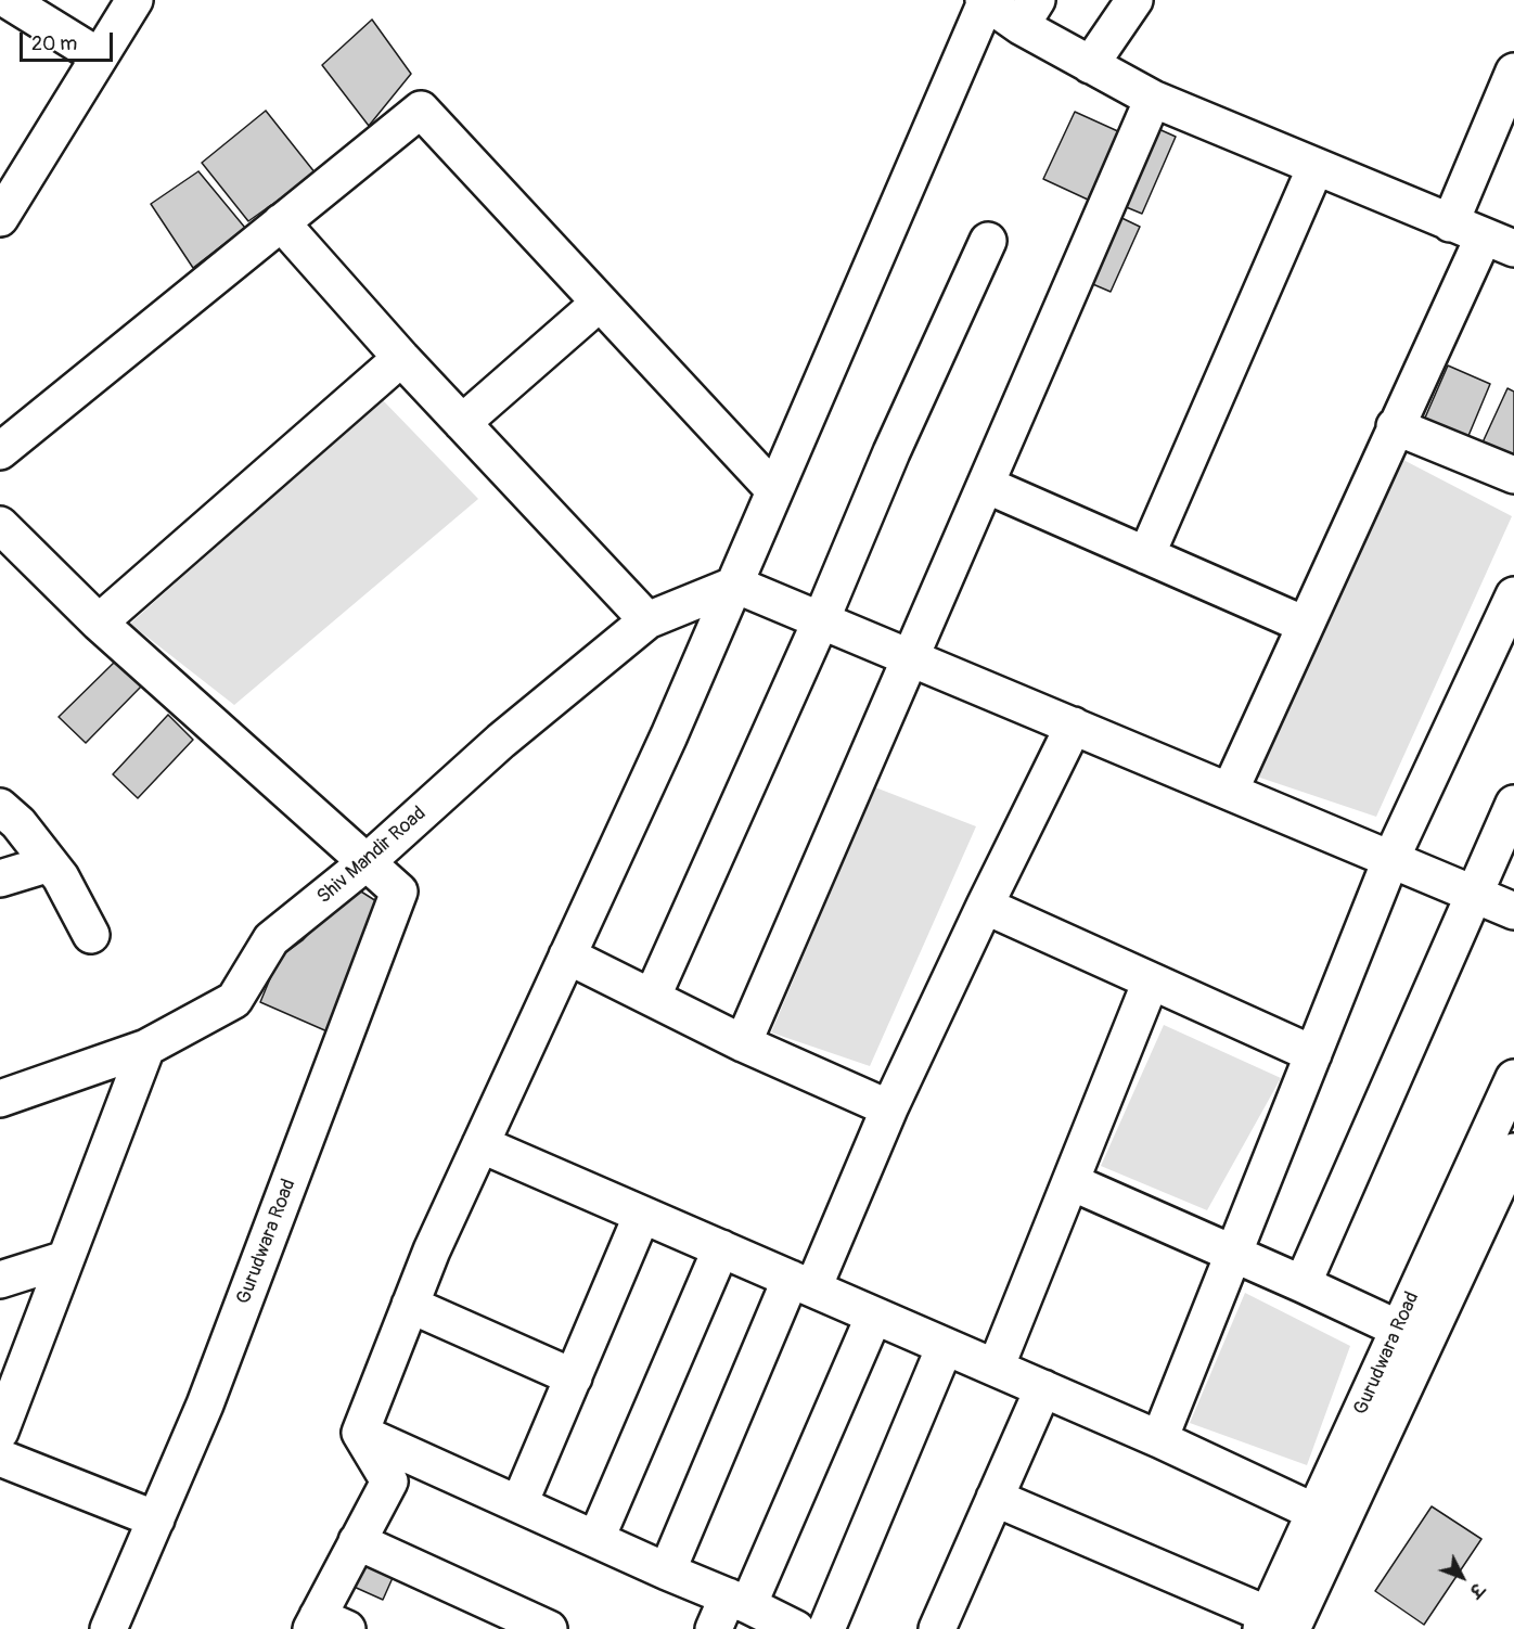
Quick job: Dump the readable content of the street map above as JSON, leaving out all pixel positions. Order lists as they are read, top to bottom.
{
  "streets": {
    "street": ["Shiv Mandir Road", "Gurudwara Road"]
  },
  "crossings": [
    ["Shiv Mandir Road", "Gurudwara Road"]
  ],
  "scale_bar": "20 m",
  "north": "bottom right"
}
